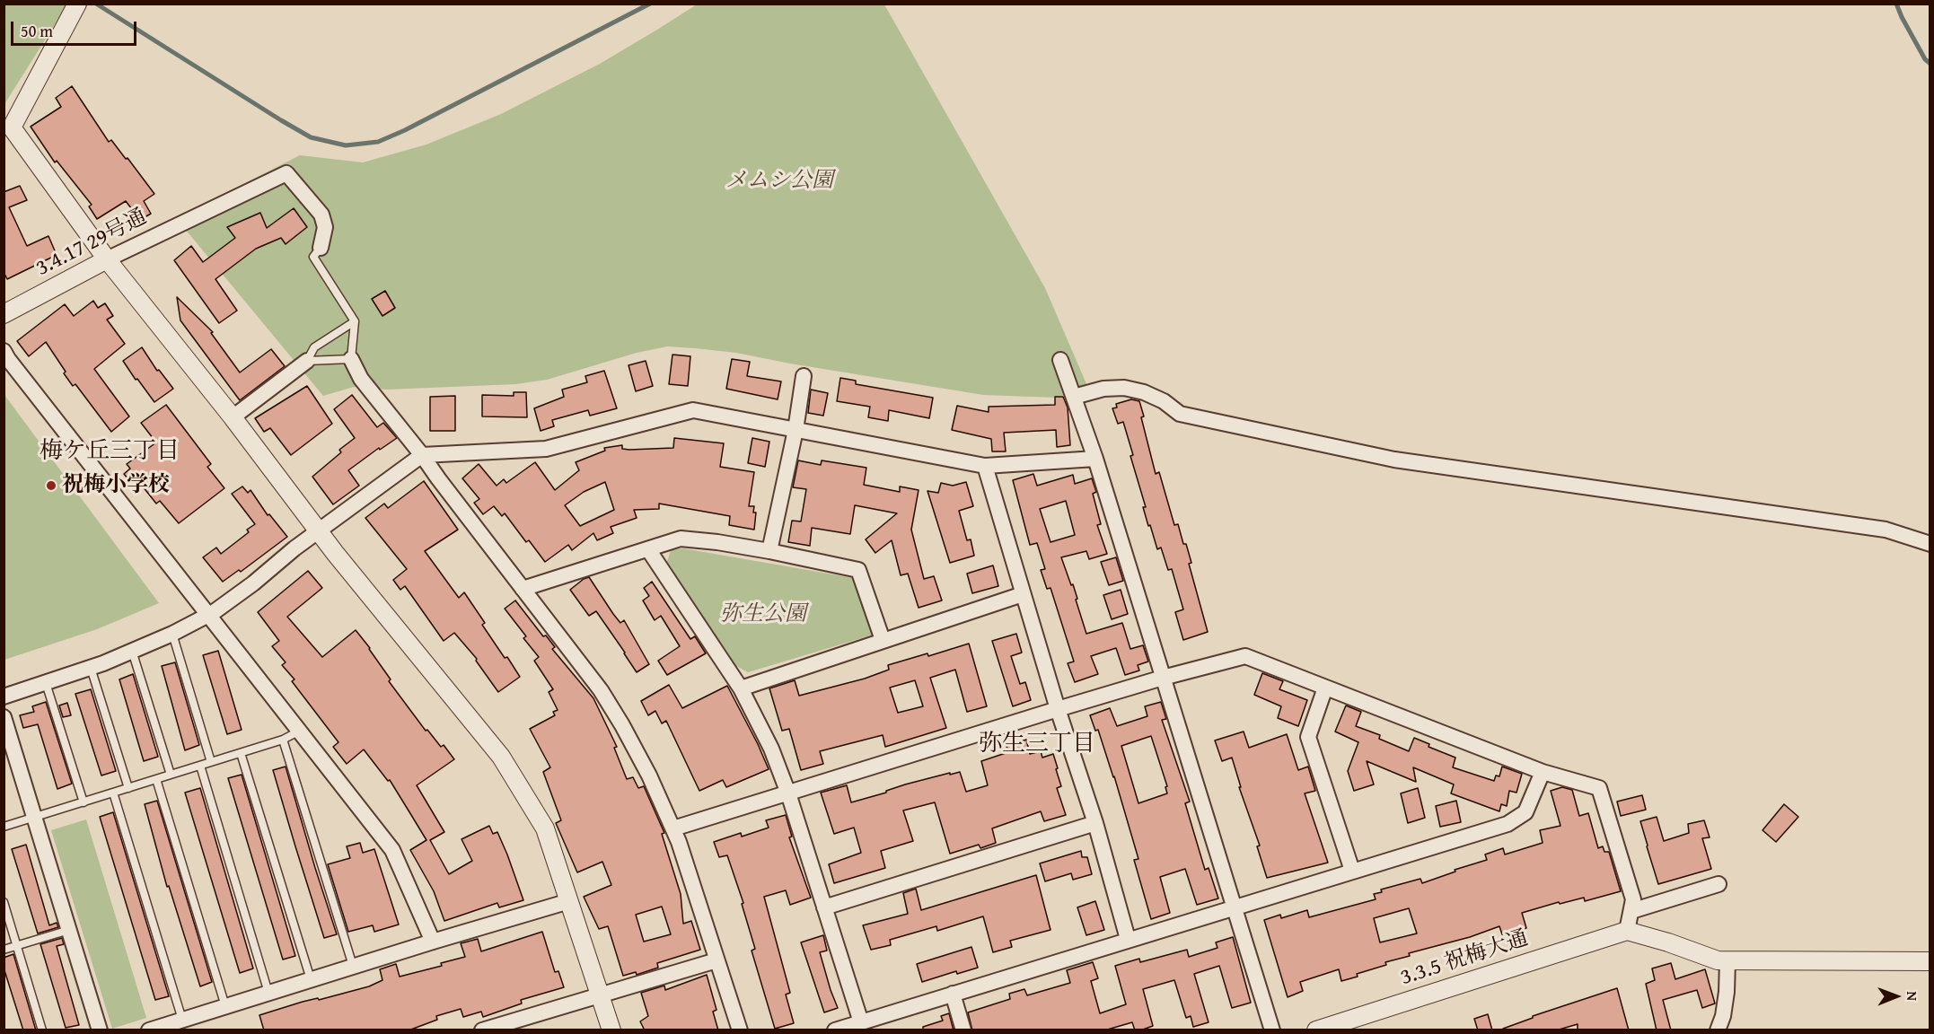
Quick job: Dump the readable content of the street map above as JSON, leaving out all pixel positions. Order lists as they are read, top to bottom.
{
  "streets": {
    "street": ["3.4.17 29号通", "3.3.5 祝梅大通"]
  },
  "districts": ["梅ケ丘三丁目", "弥生三丁目"],
  "parks": ["メムシ公園", "弥生公園"],
  "places": ["祝梅小学校"],
  "scale_bar": "50 m",
  "north": "right"
}
